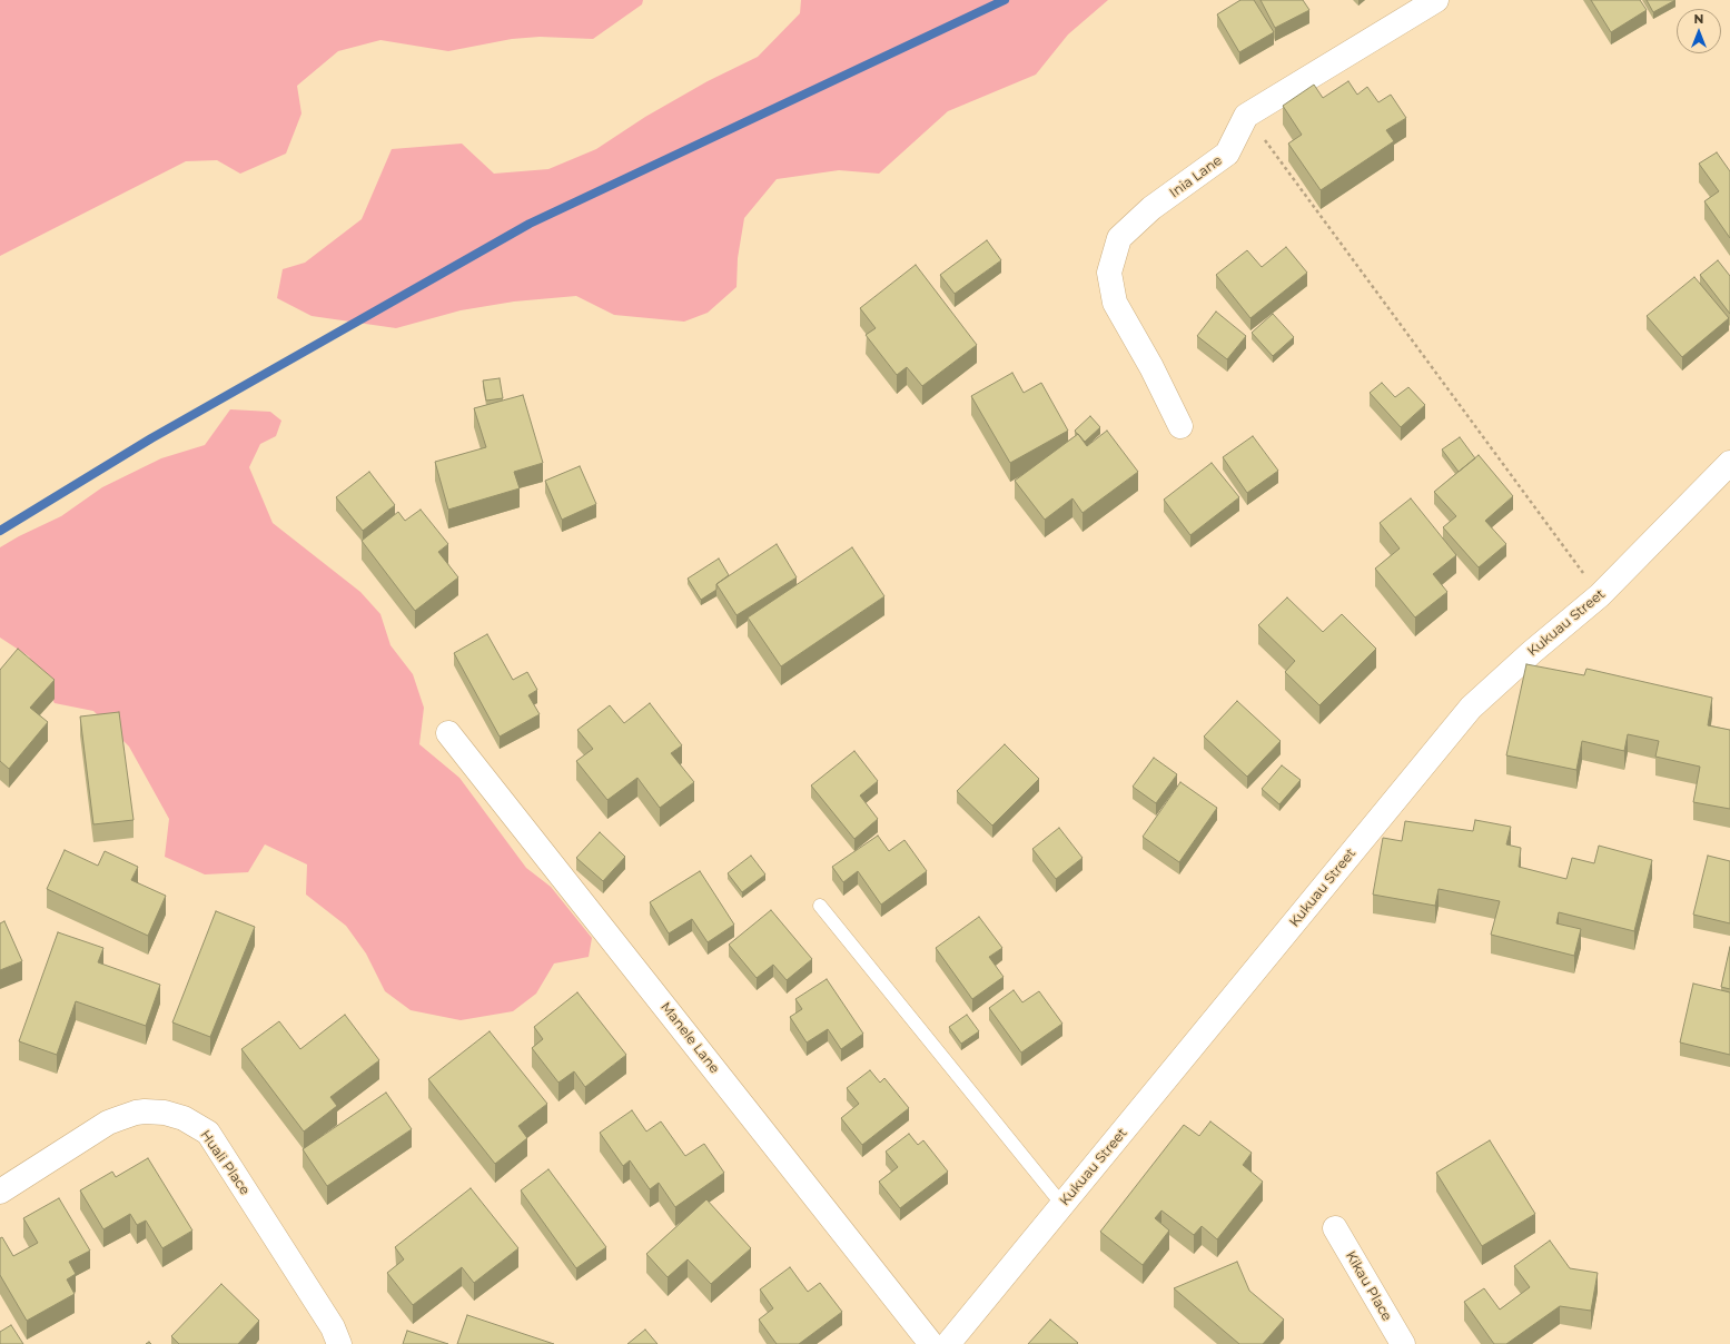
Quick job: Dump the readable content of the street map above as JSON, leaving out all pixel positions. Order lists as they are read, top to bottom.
{
  "streets": {
    "street": [
      "Inia Lane",
      "Kukuau Street",
      "Manele Lane",
      "Huali Place",
      "Kikau Place"
    ]
  },
  "north": "top"
}
